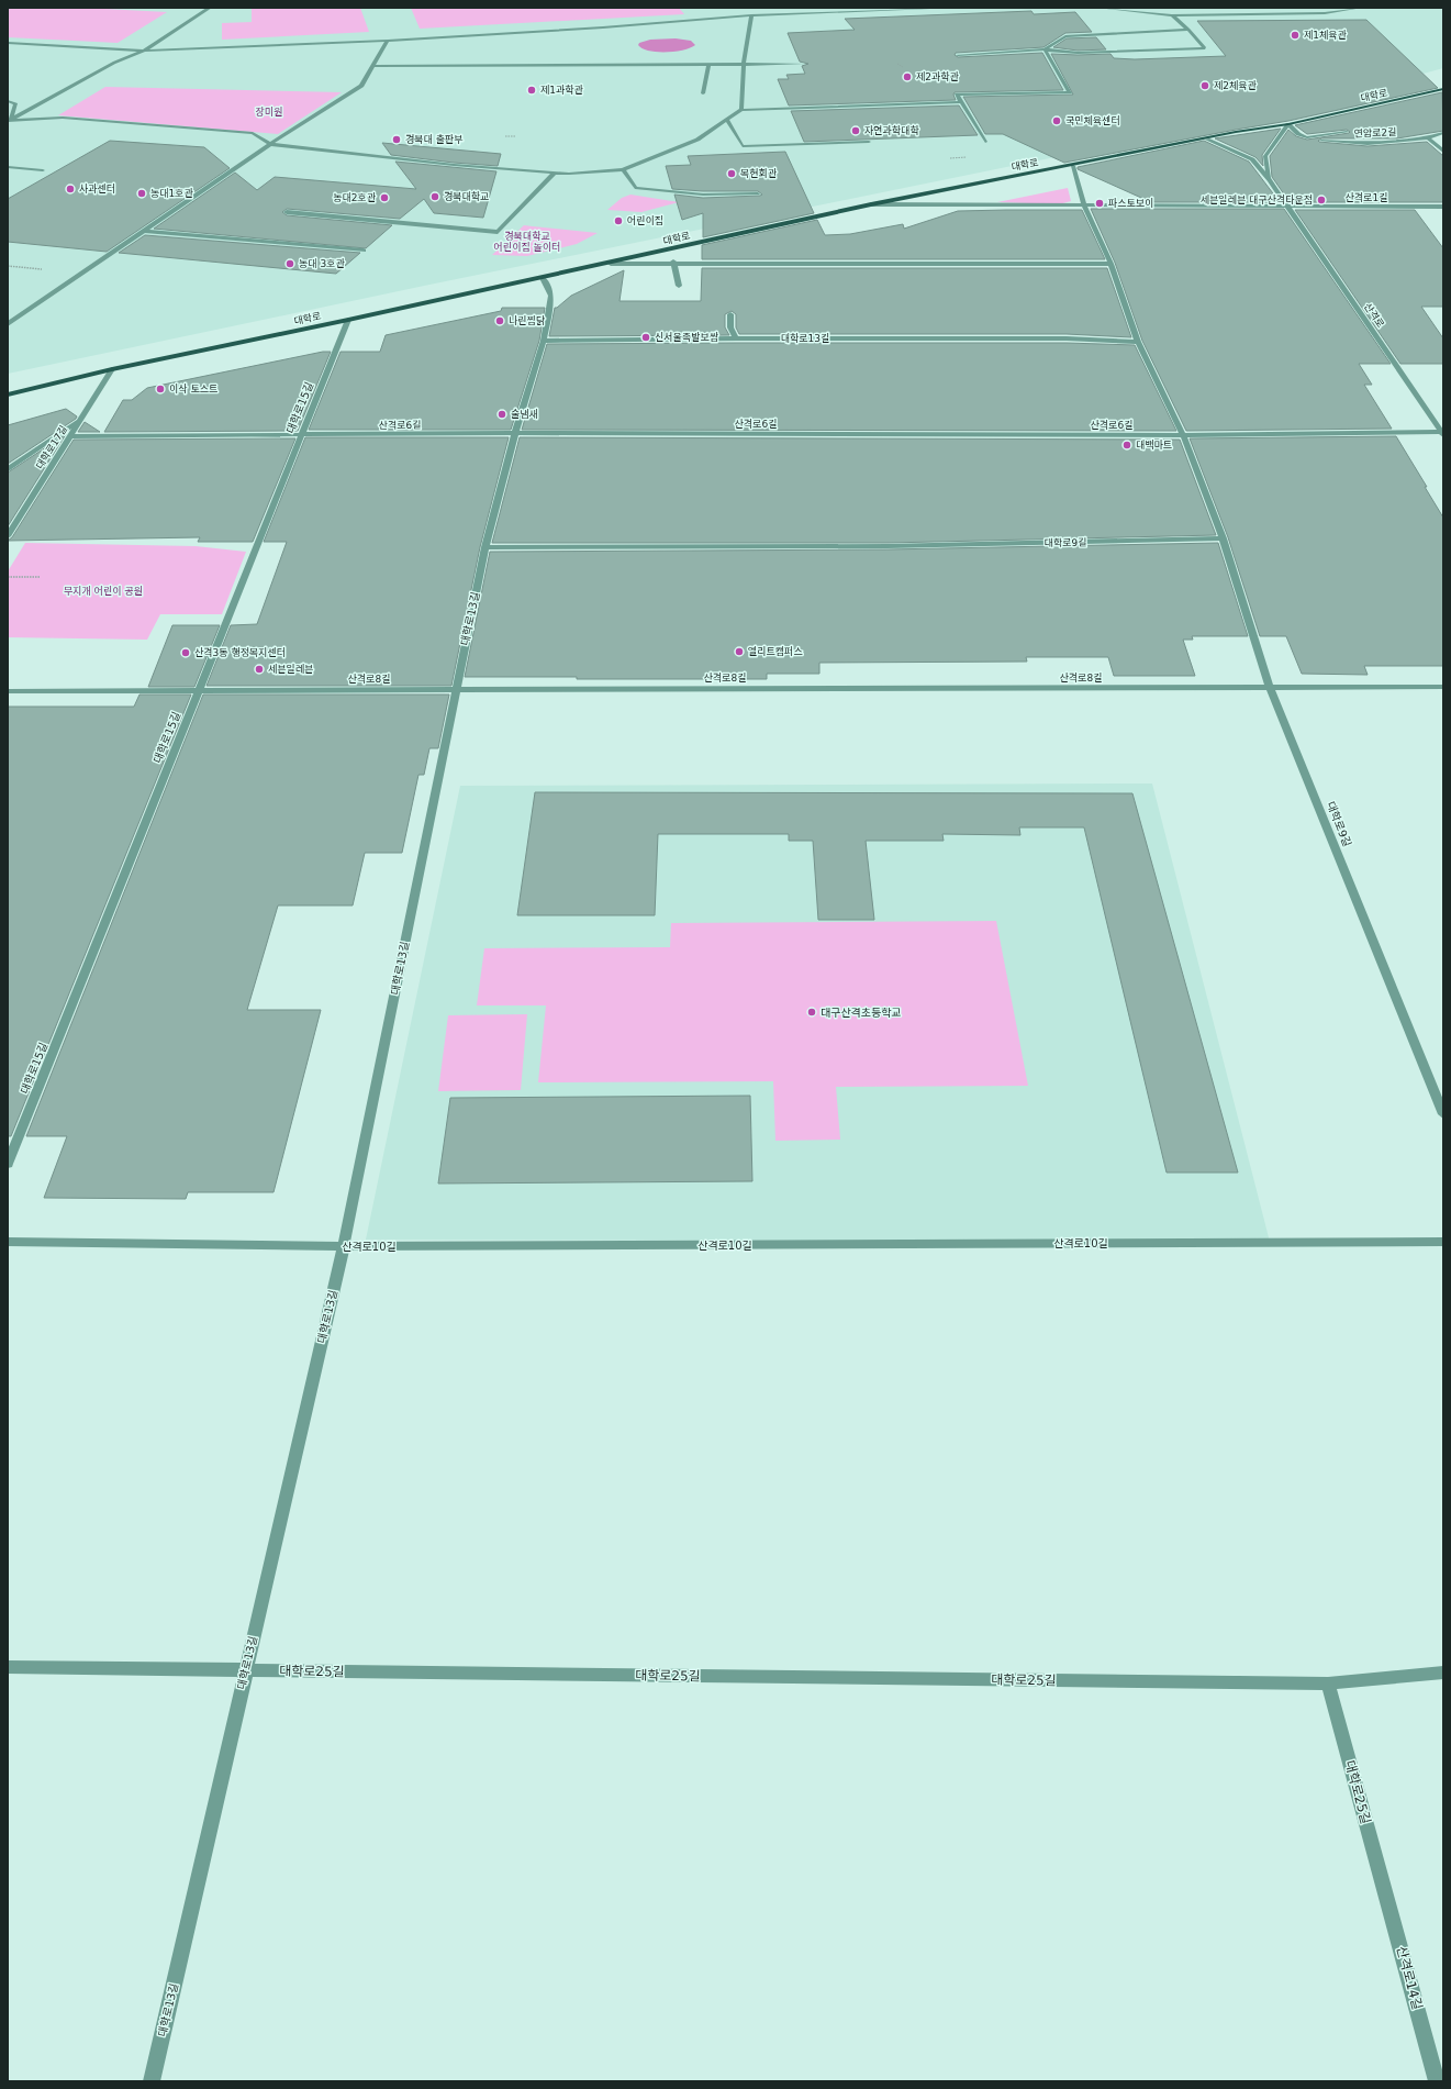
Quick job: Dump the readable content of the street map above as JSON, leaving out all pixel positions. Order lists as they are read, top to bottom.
{
  "streets": {
    "main road": ["대학로"],
    "street": [
      "연암로2길",
      "산격로1길",
      "산격로",
      "대학로13길",
      "대학로15길",
      "산격로6길",
      "대학로17길",
      "대학로9길",
      "산격로8길",
      "산격로10길",
      "대학로25길",
      "산격로14길"
    ]
  },
  "crossings": [
    ["대학로", "산격로"],
    ["대학로", "대학로13길"],
    ["대학로", "대학로15길"],
    ["대학로", "대학로17길"],
    ["대학로", "대학로9길"],
    ["산격로1길", "산격로"],
    ["산격로", "산격로6길"],
    ["대학로13길", "산격로6길"],
    ["대학로13길", "대학로9길"],
    ["대학로13길", "산격로8길"],
    ["대학로13길", "산격로10길"],
    ["대학로13길", "대학로25길"],
    ["대학로15길", "산격로6길"],
    ["대학로15길", "산격로8길"],
    ["산격로6길", "대학로17길"],
    ["산격로6길", "대학로9길"],
    ["대학로9길", "산격로8길"],
    ["대학로25길", "산격로14길"]
  ],
  "parks": ["장미원", "경북대학교 어린이집 놀이터", "무지개 어린이 공원"],
  "places": [
    "제1체육관",
    "제2과학관",
    "제2체육관",
    "제1과학관",
    "국민체육센터",
    "자연과학대학",
    "경북대 출판부",
    "복현회관",
    "사과센터",
    "농대1호관",
    "경북대학교",
    "농대2호관",
    "세븐일레븐 대구산격타운점",
    "파스토보이",
    "어린이집",
    "농대 3호관",
    "나린찜닭",
    "신서울족발보쌈",
    "이삭 토스트",
    "술냄새",
    "대백마트",
    "엘리트캠퍼스",
    "산격3동 행정복지센터",
    "세븐일레븐",
    "대구산격초등학교"
  ]
}
